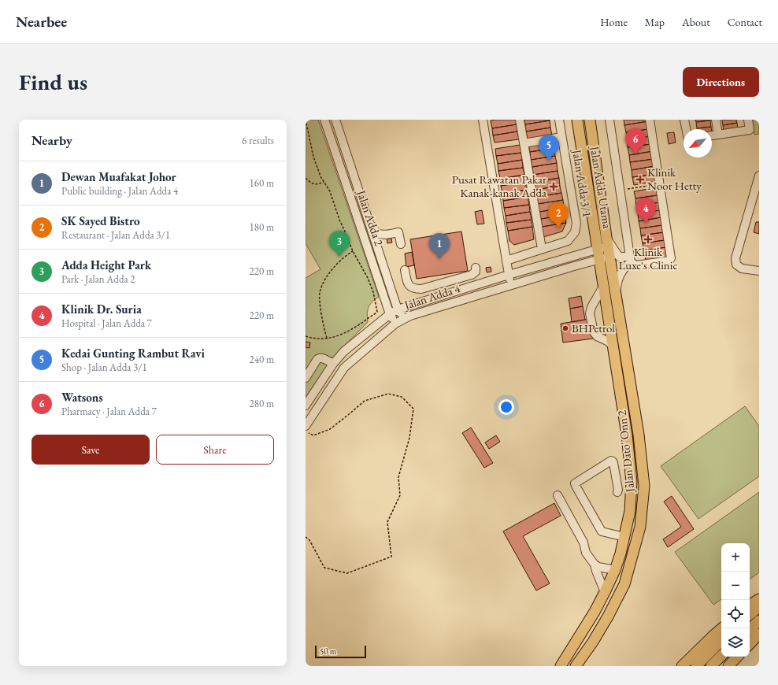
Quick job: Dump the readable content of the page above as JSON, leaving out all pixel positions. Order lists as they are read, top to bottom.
{
  "streets": {
    "main road": ["Jalan Adda Utama", "Jalan Dato' Onn 2"],
    "street": ["Jalan Adda 3/1", "Jalan Adda 2", "Jalan Adda 4"]
  },
  "crossings": [
    ["Jalan Adda Utama", "Jalan Adda 4"],
    ["Jalan Adda Utama", "Jalan Dato' Onn 2"],
    ["Jalan Adda 2", "Jalan Adda 4"],
    ["Jalan Adda 4", "Jalan Dato' Onn 2"]
  ],
  "places": {
    "health": ["Klinik Noor Hetty", "Pusat Rawatan Pakar Kanak-kanak Adda", "Klinik Luxe's Clinic"],
    "other": ["BHPetrol"]
  },
  "scale_bar": "50 m",
  "north": "bottom left",
  "page": {
    "header": "Nearbee",
    "nav": [
      "Home",
      "Map",
      "About",
      "Contact"
    ],
    "buttons": [
      "Directions",
      ["Save", "Share"]
    ],
    "title": "Find us",
    "heading": ["Nearby", "6 results"],
    "pins": [
      "6",
      "5",
      "4",
      "2",
      "3",
      "1"
    ],
    "list": [
      {
        "mark": "1",
        "name": "Dewan Muafakat Johor",
        "note": "Public building · Jalan Adda 4",
        "value": "160 m"
      },
      {
        "mark": "2",
        "name": "SK Sayed Bistro",
        "note": "Restaurant · Jalan Adda 3/1",
        "value": "180 m"
      },
      {
        "mark": "3",
        "name": "Adda Height Park",
        "note": "Park · Jalan Adda 2",
        "value": "220 m"
      },
      {
        "mark": "4",
        "name": "Klinik Dr. Suria",
        "note": "Hospital · Jalan Adda 7",
        "value": "220 m"
      },
      {
        "mark": "5",
        "name": "Kedai Gunting Rambut Ravi",
        "note": "Shop · Jalan Adda 3/1",
        "value": "240 m"
      },
      {
        "mark": "6",
        "name": "Watsons",
        "note": "Pharmacy · Jalan Adda 7",
        "value": "280 m"
      }
    ],
    "map_buttons": ["+", "−"],
    "scale": "50 m"
  }
}
